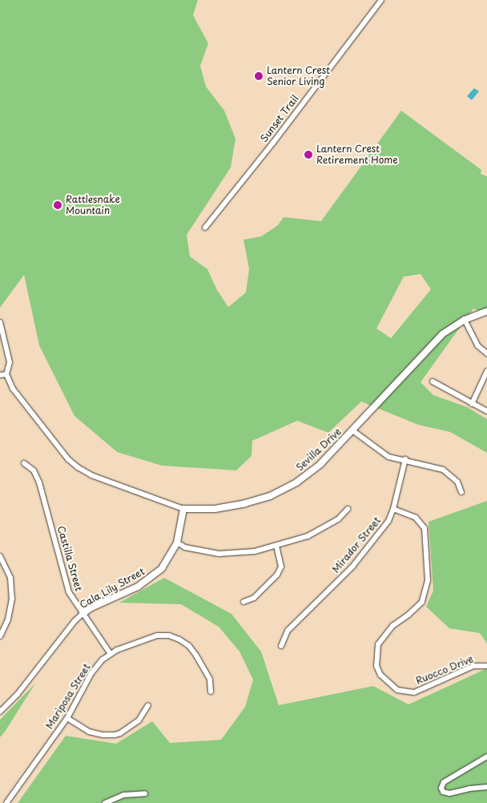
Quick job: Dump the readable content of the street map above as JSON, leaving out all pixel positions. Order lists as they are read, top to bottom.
{
  "streets": {
    "street": [
      "Sunset Trail",
      "Sevilla Drive",
      "Mirador Street",
      "Castilla Street",
      "Cala Lily Street",
      "Ruocco Drive",
      "Mariposa Street"
    ]
  },
  "crossings": [
    ["Sevilla Drive", "Cala Lily Street"],
    ["Mirador Street", "Ruocco Drive"],
    ["Castilla Street", "Cala Lily Street"],
    ["Castilla Street", "Mariposa Street"]
  ],
  "places": ["Lantern Crest Senior Living", "Lantern Crest Retirement Home", "Rattlesnake Mountain"]
}
